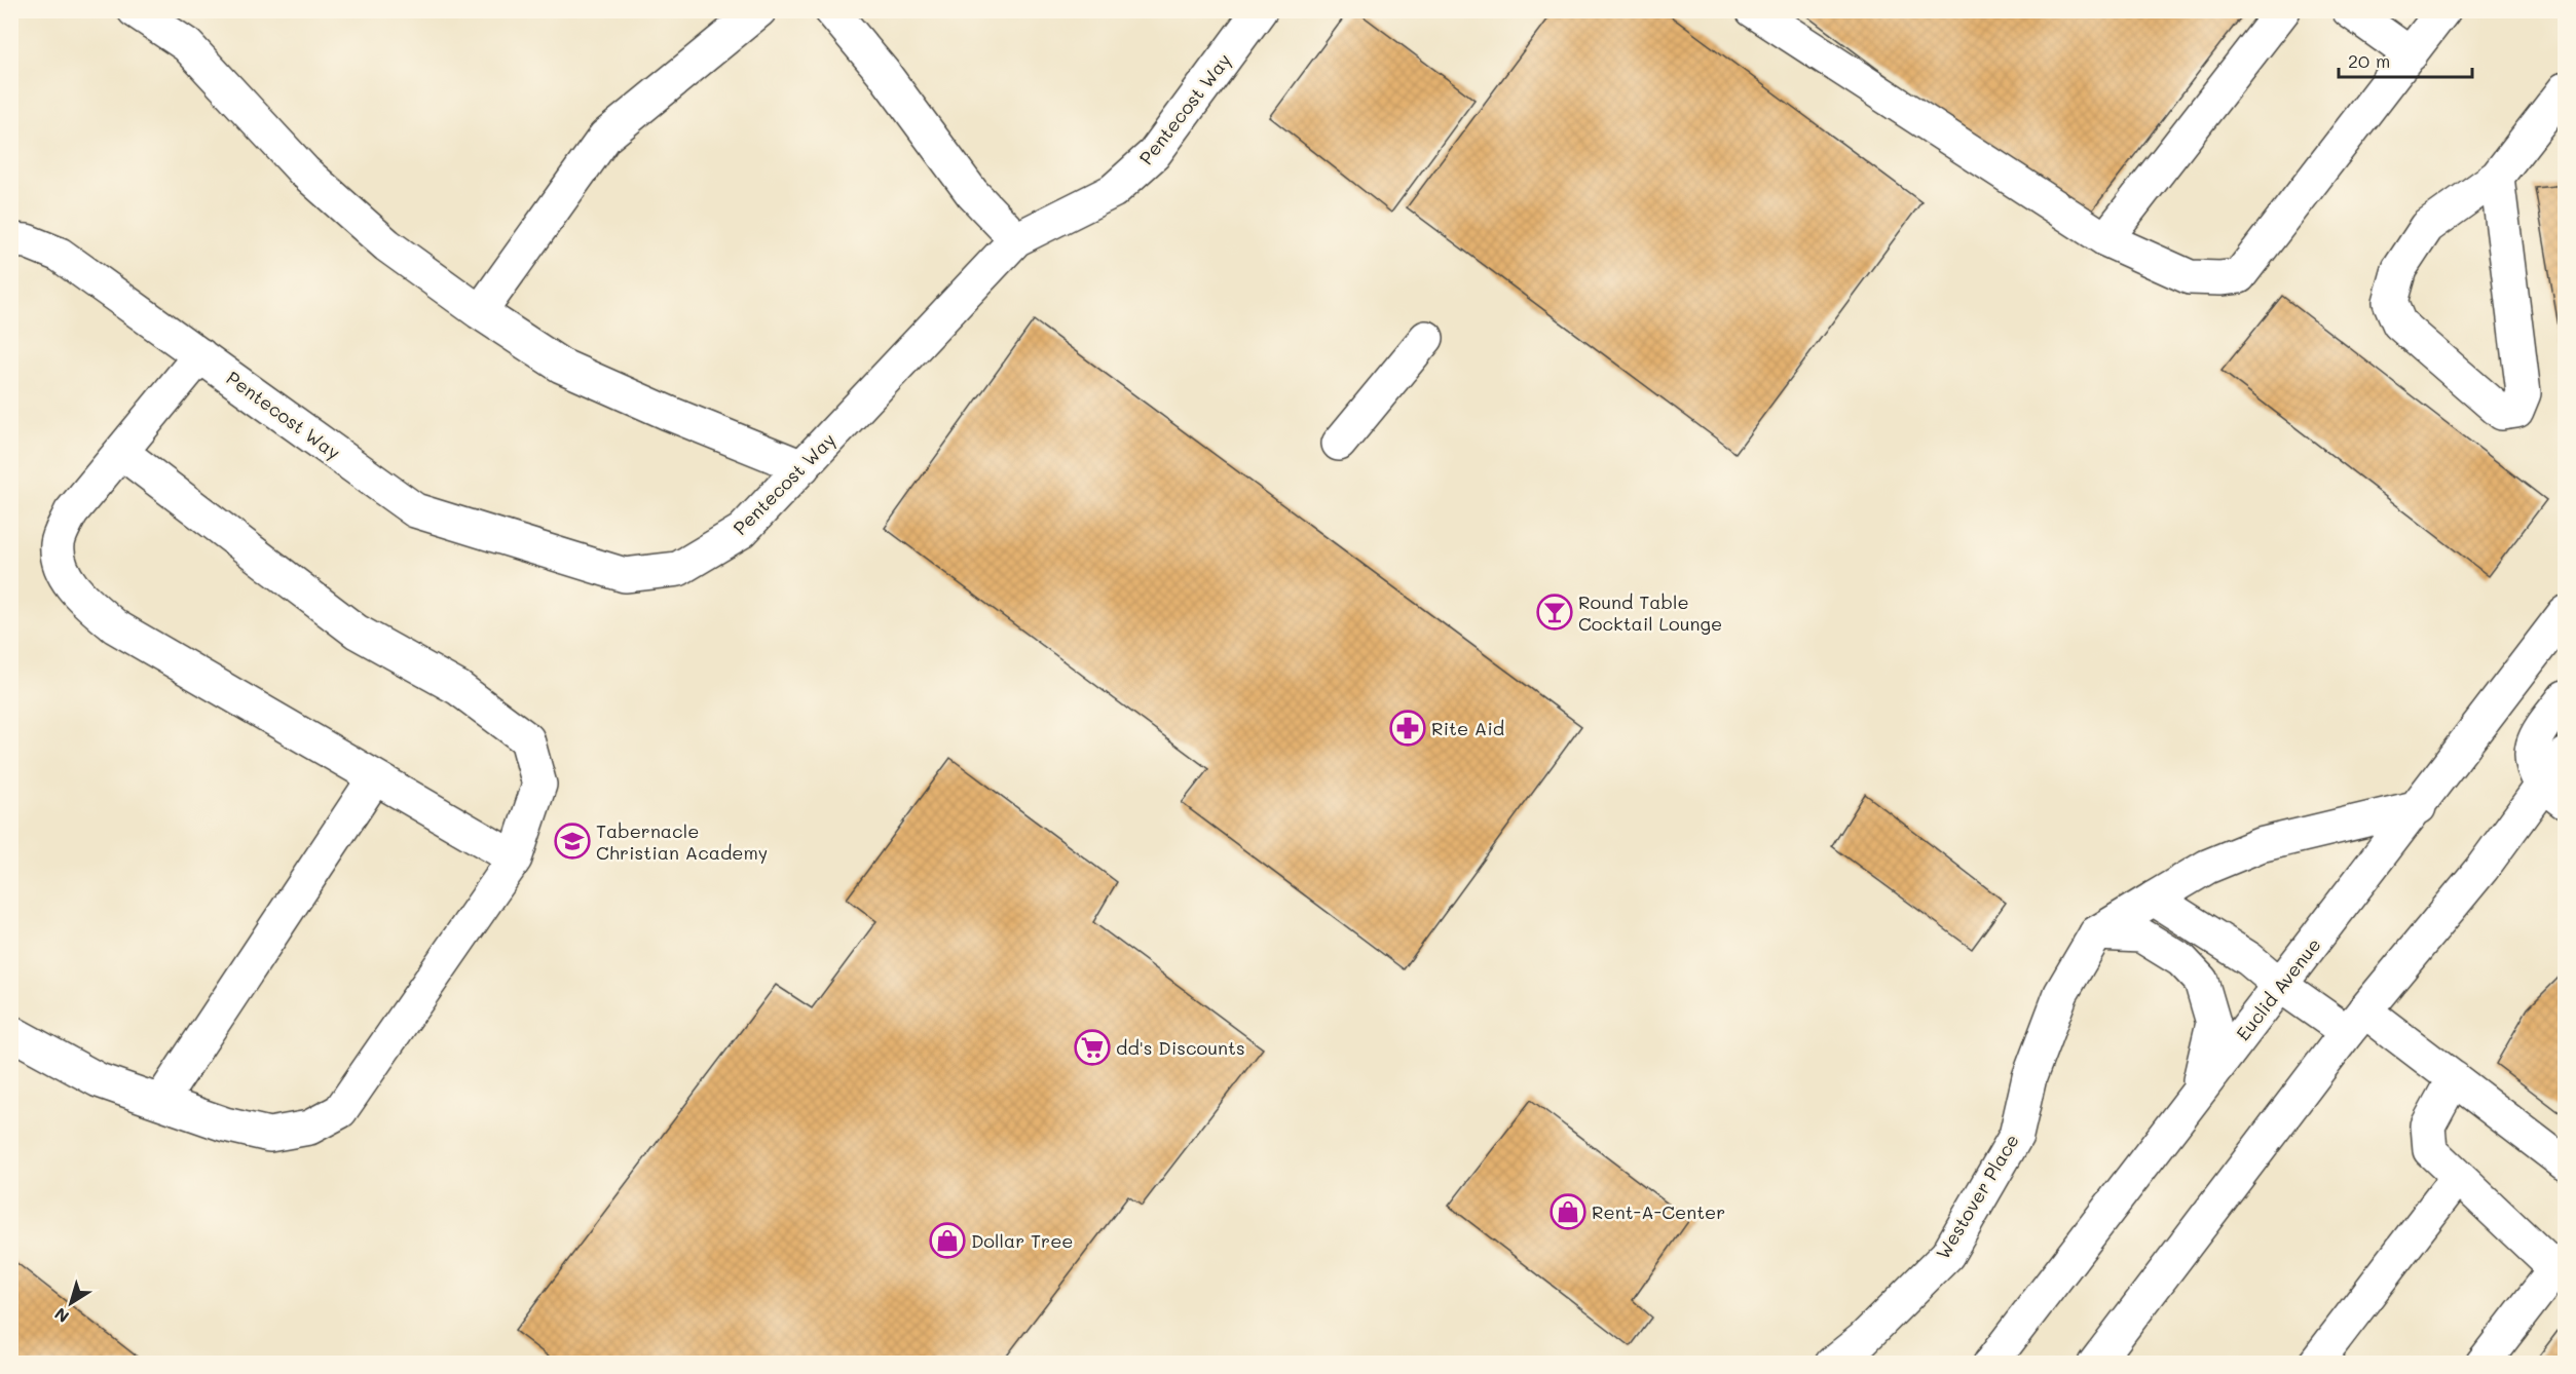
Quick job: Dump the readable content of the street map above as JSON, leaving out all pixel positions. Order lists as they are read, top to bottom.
{
  "streets": {
    "main road": ["Pentecost Way", "Euclid Avenue", "Westover Place"]
  },
  "crossings": [
    ["Euclid Avenue", "Westover Place"]
  ],
  "places": {
    "bar": ["Round Table Cocktail Lounge"],
    "pharmacy": ["Rite Aid"],
    "school or university": ["Tabernacle Christian Academy"],
    "supermarket": ["dd's Discounts"],
    "shop": ["Rent-A-Center", "Dollar Tree"]
  },
  "scale_bar": "20 m",
  "north": "bottom left"
}
